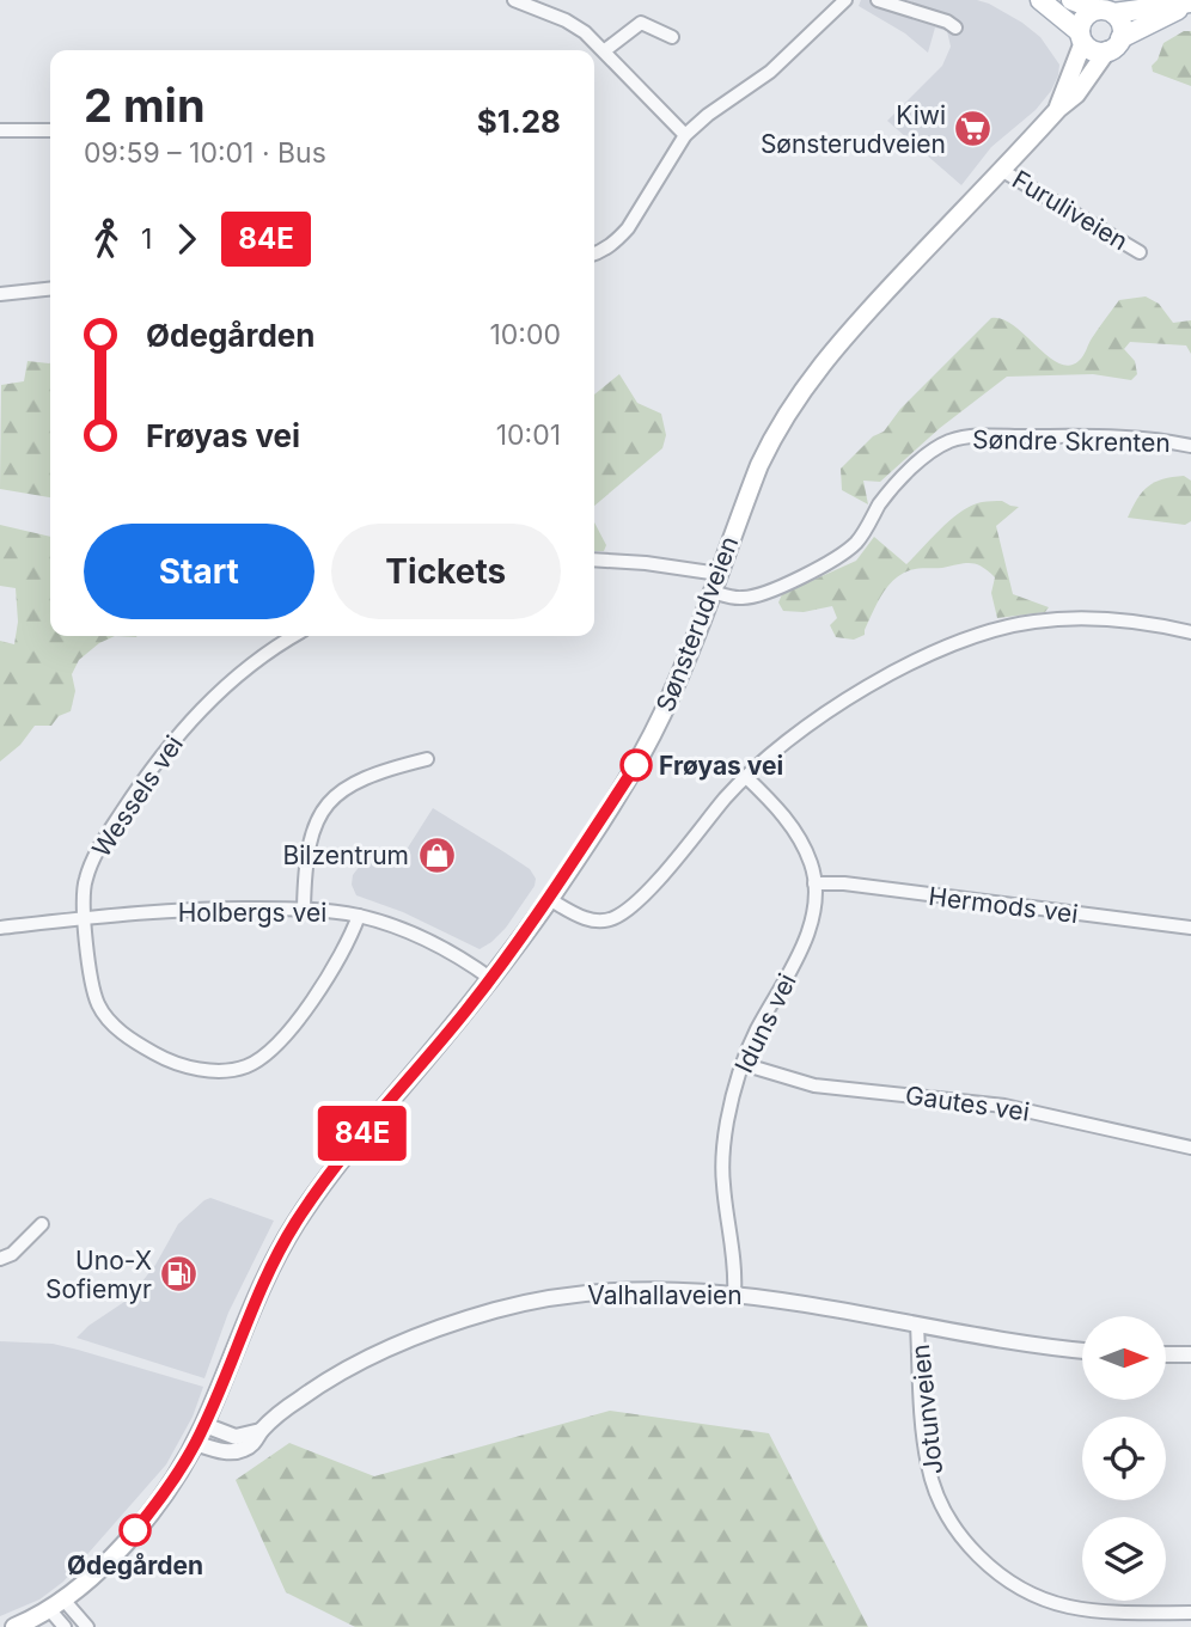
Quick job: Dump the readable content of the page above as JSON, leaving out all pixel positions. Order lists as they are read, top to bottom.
{
  "streets": {
    "main road": ["Sønsterudveien"],
    "street": [
      "Furuliveien",
      "Søndre Skrenten",
      "Wessels vei",
      "Hermods vei",
      "Holbergs vei",
      "Iduns vei",
      "Gautes vei",
      "Valhallaveien",
      "Jotunveien"
    ]
  },
  "crossings": [
    ["Furuliveien", "Sønsterudveien"],
    ["Søndre Skrenten", "Sønsterudveien"],
    ["Sønsterudveien", "Holbergs vei"],
    ["Sønsterudveien", "Valhallaveien"],
    ["Wessels vei", "Holbergs vei"],
    ["Hermods vei", "Iduns vei"],
    ["Iduns vei", "Gautes vei"],
    ["Iduns vei", "Valhallaveien"],
    ["Valhallaveien", "Jotunveien"]
  ],
  "places": {
    "supermarket": ["Kiwi Sønsterudveien"],
    "other": ["Frøyas vei", "Ødegården"],
    "shop": ["Bilzentrum"],
    "fuel station": ["Uno-X Sofiemyr"]
  },
  "lines": ["bus line 84E"],
  "north": "right",
  "page": {
    "on_map": "84E",
    "heading": ["2 min", "09:59 – 10:01 · Bus", "$1.28"],
    "legs": ["1", "84E"],
    "list": [
      {
        "name": "Ødegården",
        "value": "10:00"
      },
      {
        "name": "Frøyas vei",
        "value": "10:01"
      }
    ],
    "buttons": ["Start", "Tickets"]
  }
}
